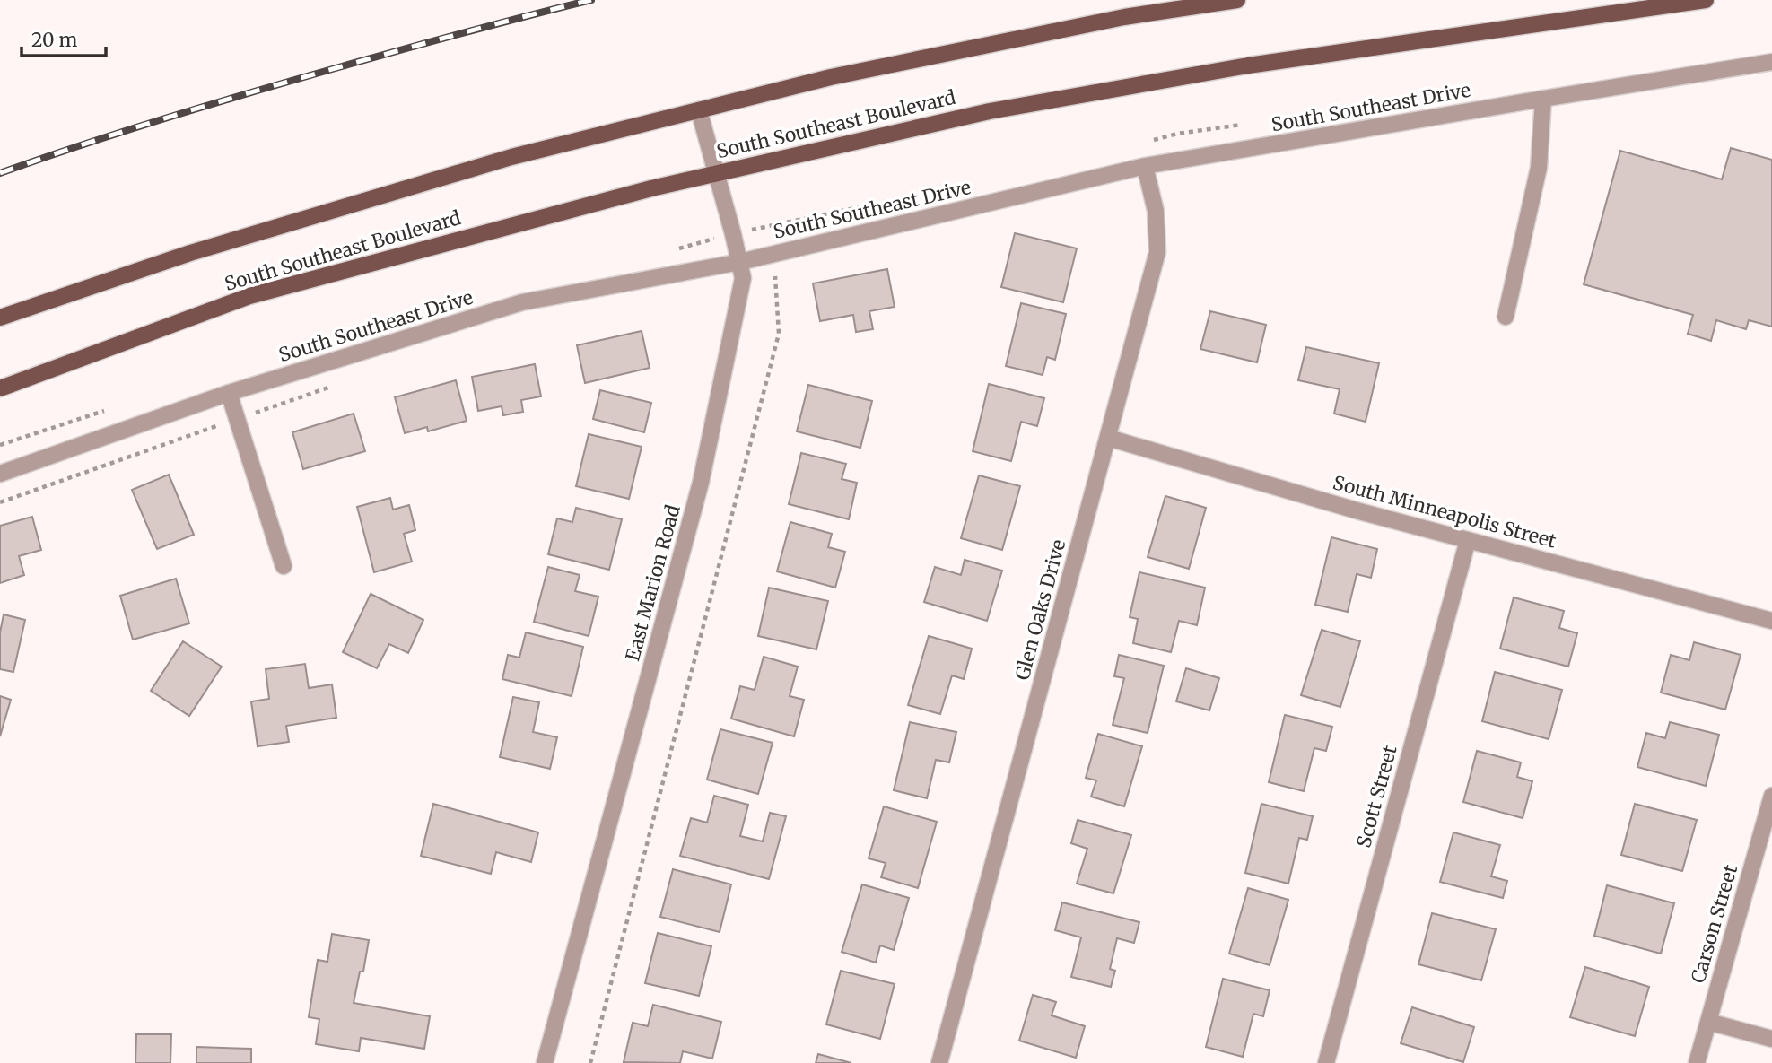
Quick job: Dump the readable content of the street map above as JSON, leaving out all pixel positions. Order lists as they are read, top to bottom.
{
  "streets": {
    "main road": ["South Southeast Boulevard"],
    "street": [
      "South Southeast Drive",
      "South Minneapolis Street",
      "East Marion Road",
      "Glen Oaks Drive",
      "Scott Street",
      "Carson Street"
    ]
  },
  "crossings": [
    ["South Southeast Drive", "East Marion Road"],
    ["South Southeast Drive", "Glen Oaks Drive"],
    ["South Southeast Boulevard", "East Marion Road"],
    ["South Minneapolis Street", "Glen Oaks Drive"],
    ["South Minneapolis Street", "Scott Street"]
  ],
  "scale_bar": "20 m"
}
